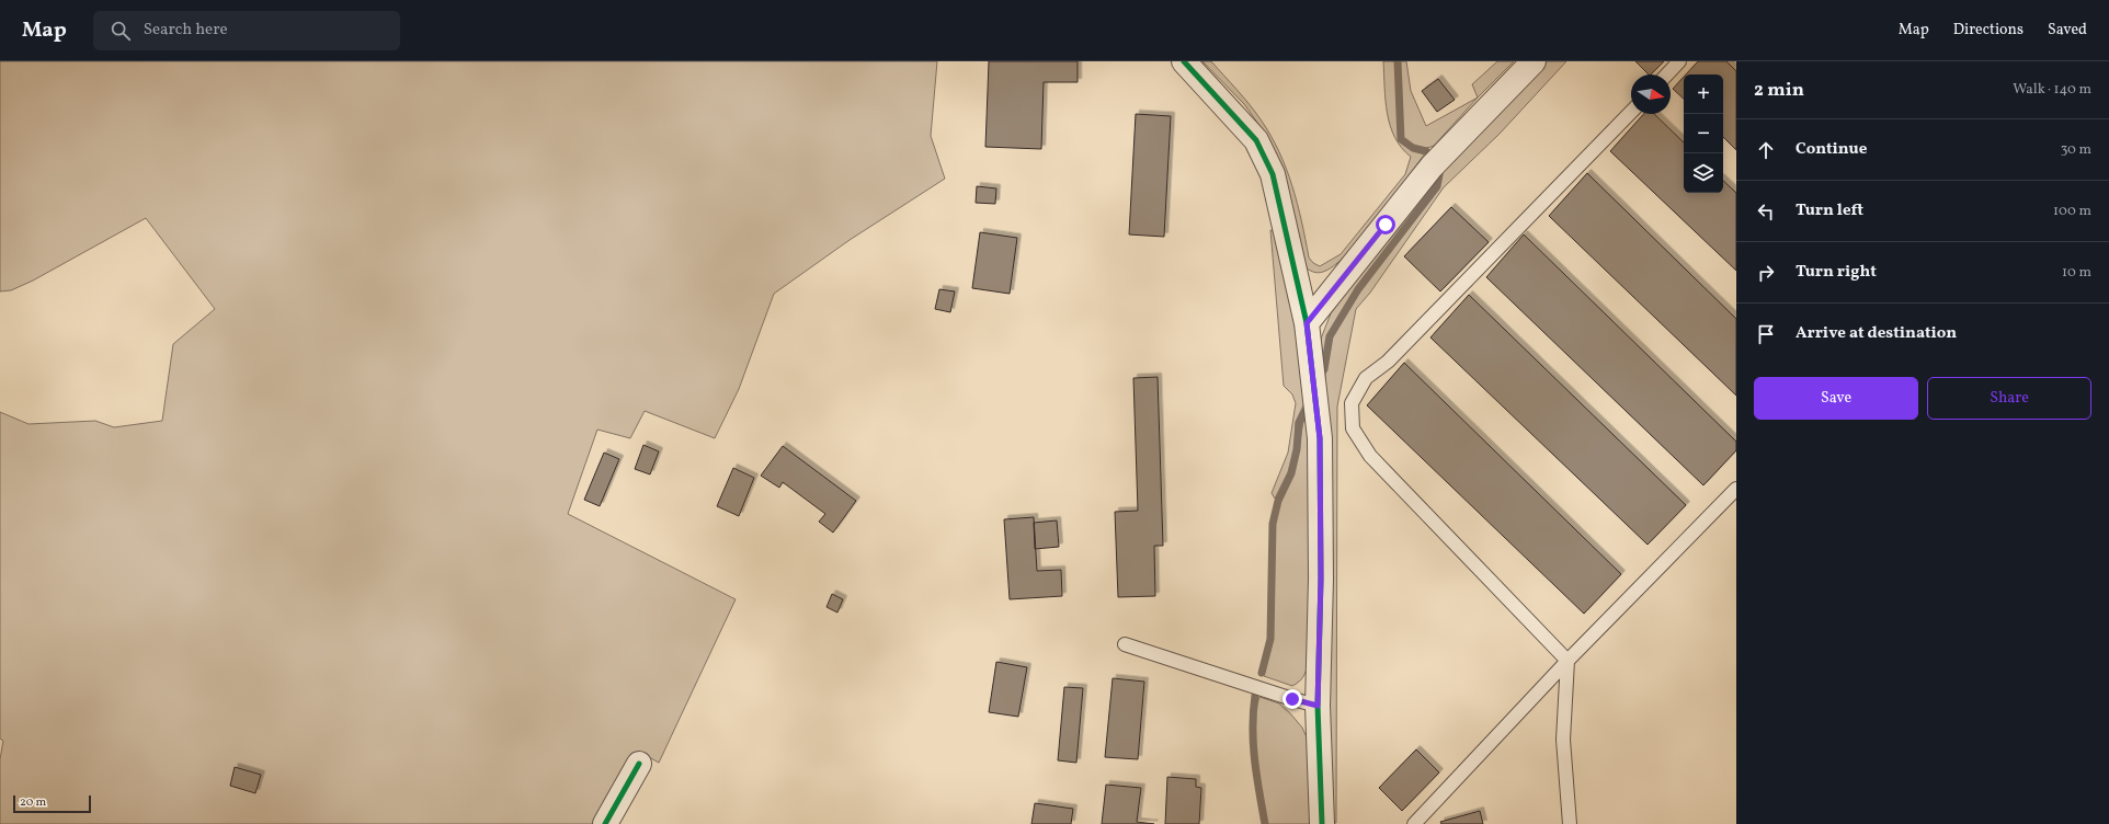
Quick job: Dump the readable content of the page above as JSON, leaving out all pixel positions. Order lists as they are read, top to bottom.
{
  "scale_bar": "20 m",
  "north": "right",
  "page": {
    "header": "Map",
    "search": "Search here",
    "nav": ["Map", "Directions", "Saved"],
    "heading": ["2 min", "Walk · 140 m"],
    "map_buttons": ["+", "−"],
    "list": [
      ["Continue", "30 m"],
      ["Turn left", "100 m"],
      ["Turn right", "10 m"],
      "Arrive at destination"
    ],
    "buttons": ["Save", "Share"],
    "scale": "20 m"
  }
}
